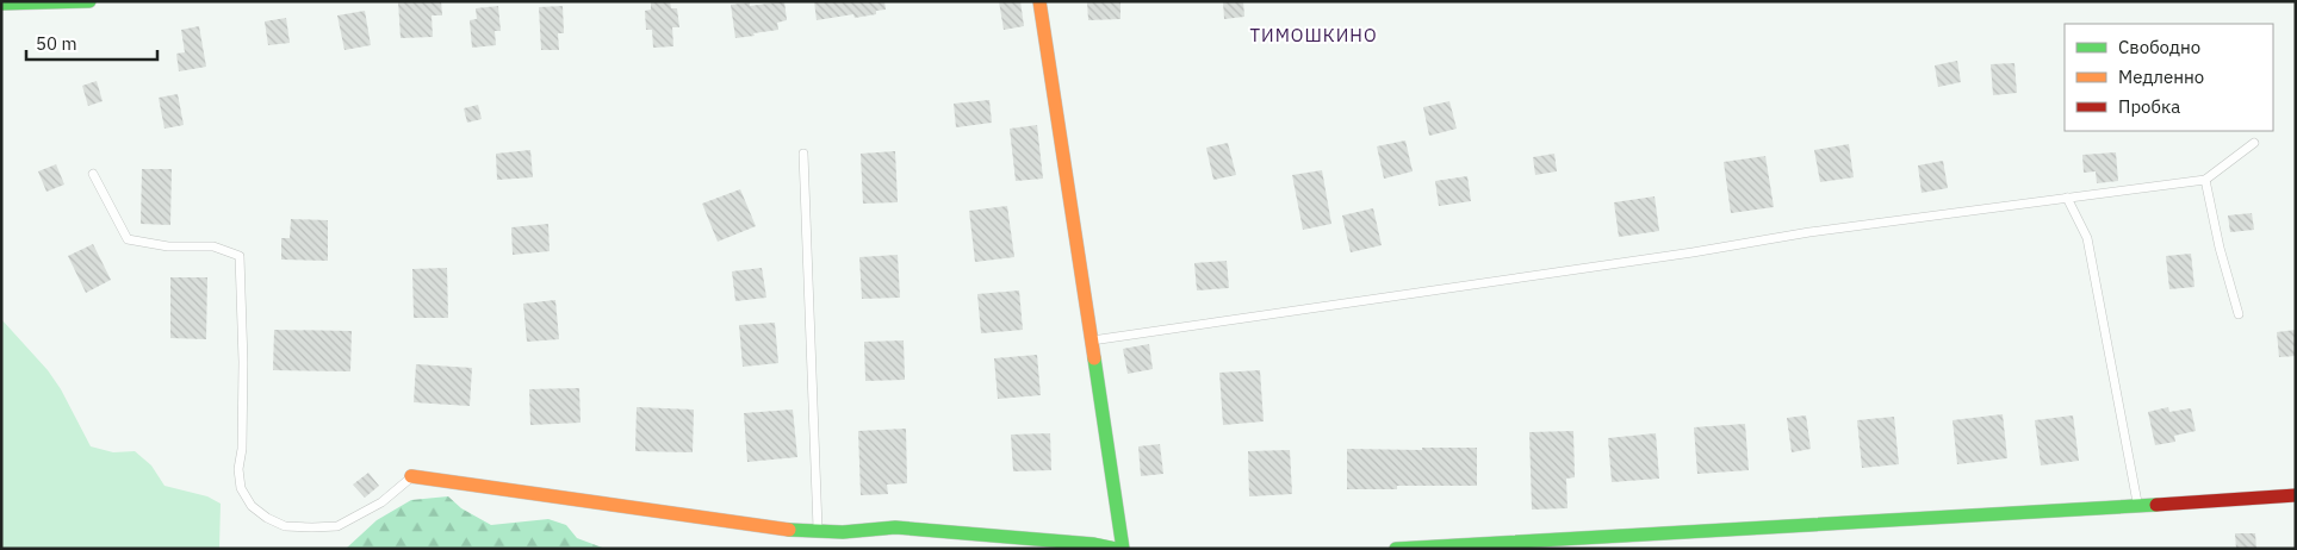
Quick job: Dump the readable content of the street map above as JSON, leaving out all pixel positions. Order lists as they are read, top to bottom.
{
  "districts": ["ТИМОШКИНО"],
  "legend": ["Свободно", "Медленно", "Пробка"],
  "scale_bar": "50 m"
}
